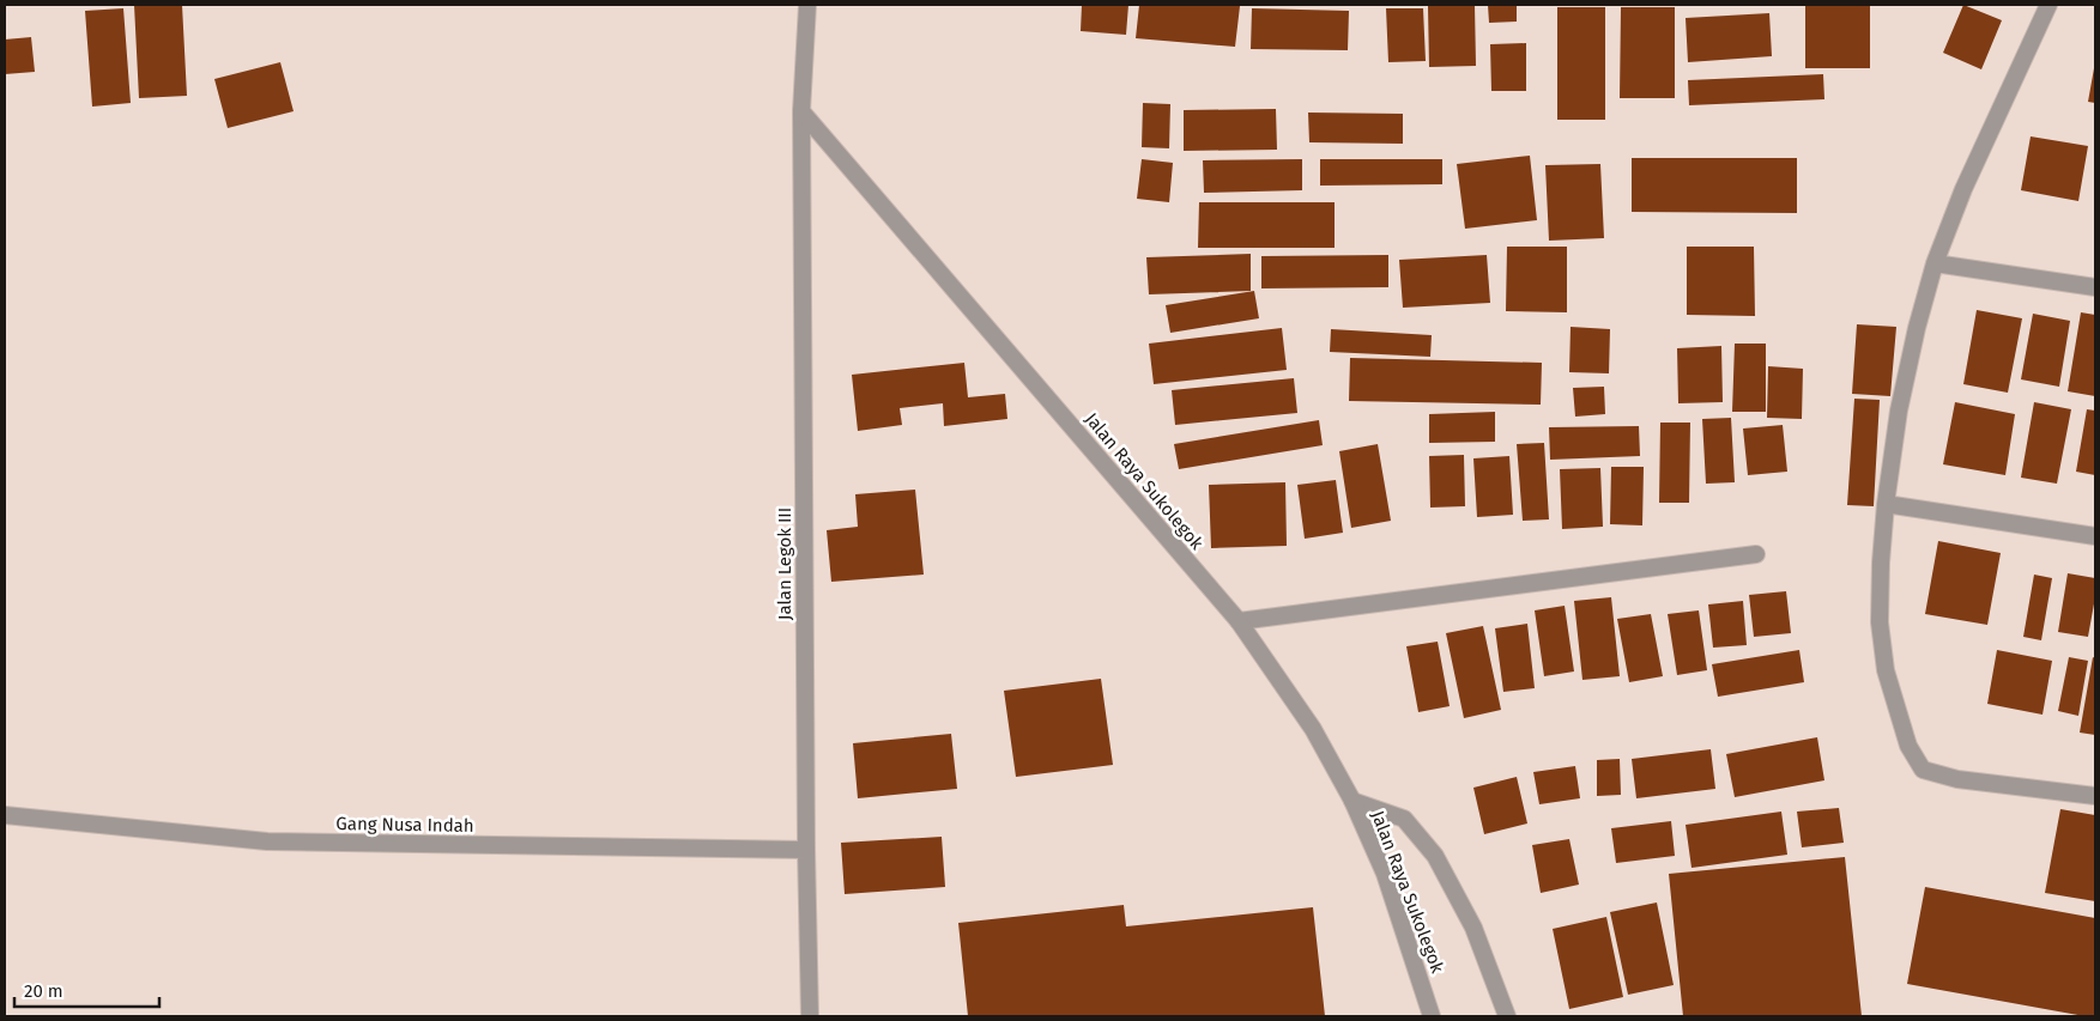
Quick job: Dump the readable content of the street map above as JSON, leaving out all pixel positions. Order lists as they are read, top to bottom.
{
  "streets": {
    "street": ["Jalan Raya Sukolegok", "Jalan Legok III", "Gang Nusa Indah"]
  },
  "crossings": [
    ["Jalan Raya Sukolegok", "Jalan Legok III"],
    ["Jalan Legok III", "Gang Nusa Indah"]
  ],
  "scale_bar": "20 m"
}
